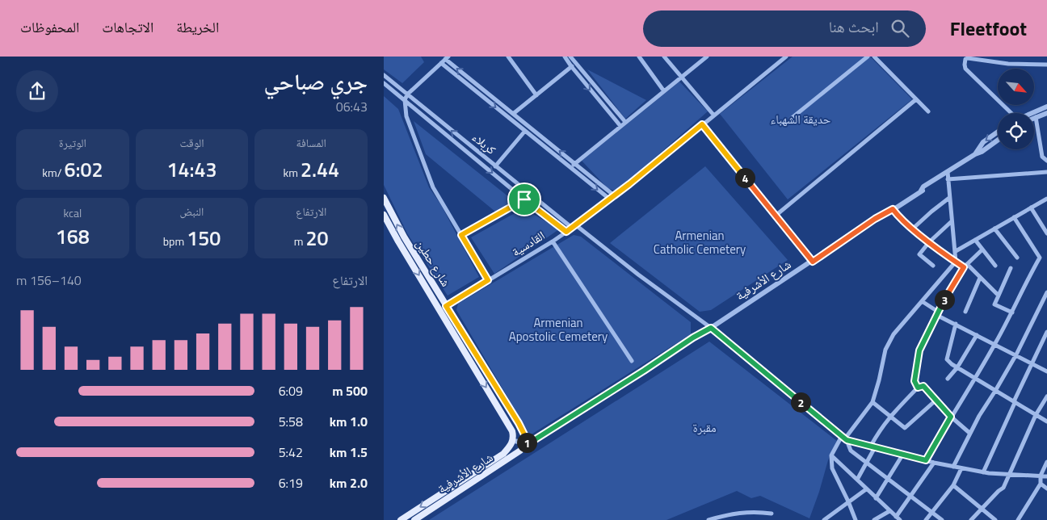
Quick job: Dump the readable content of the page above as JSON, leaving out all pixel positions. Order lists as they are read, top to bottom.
{
  "streets": {
    "main road": ["شارع حطين", "شارع الأشرفية"],
    "street": ["كربلاء", "القادسية"]
  },
  "crossings": [
    ["كربلاء", "القادسية"],
    ["كربلاء", "شارع الأشرفية"],
    ["القادسية", "شارع حطين"],
    ["شارع حطين", "شارع الأشرفية"]
  ],
  "parks": [
    "حديقة الشهباء",
    "Armenian Catholic Cemetery",
    "Armenian Apostolic Cemetery",
    "مقبرة"
  ],
  "north": "bottom right",
  "page": {
    "header": "Fleetfoot",
    "search": "ابحث هنا",
    "nav": ["الخريطة", "الاتجاهات", "المحفوظات"],
    "heading": ["جري صباحي", "06:43"],
    "stats": [
      ["المسافة", "2.44 km"],
      ["الوقت", "14:43"],
      ["الوتيرة", "6:02 /km"],
      ["الارتفاع", "20 m"],
      ["النبض", "150 bpm"],
      ["kcal", "168"]
    ],
    "pins": [
      "4",
      "3",
      "2",
      "1"
    ],
    "chart": ["الارتفاع", "140–156 m"],
    "list": [
      {
        "name": "500 m",
        "note": "6:09"
      },
      {
        "name": "1.0 km",
        "note": "5:58"
      },
      {
        "name": "1.5 km",
        "note": "5:42"
      },
      {
        "name": "2.0 km",
        "note": "6:19"
      }
    ]
  }
}
